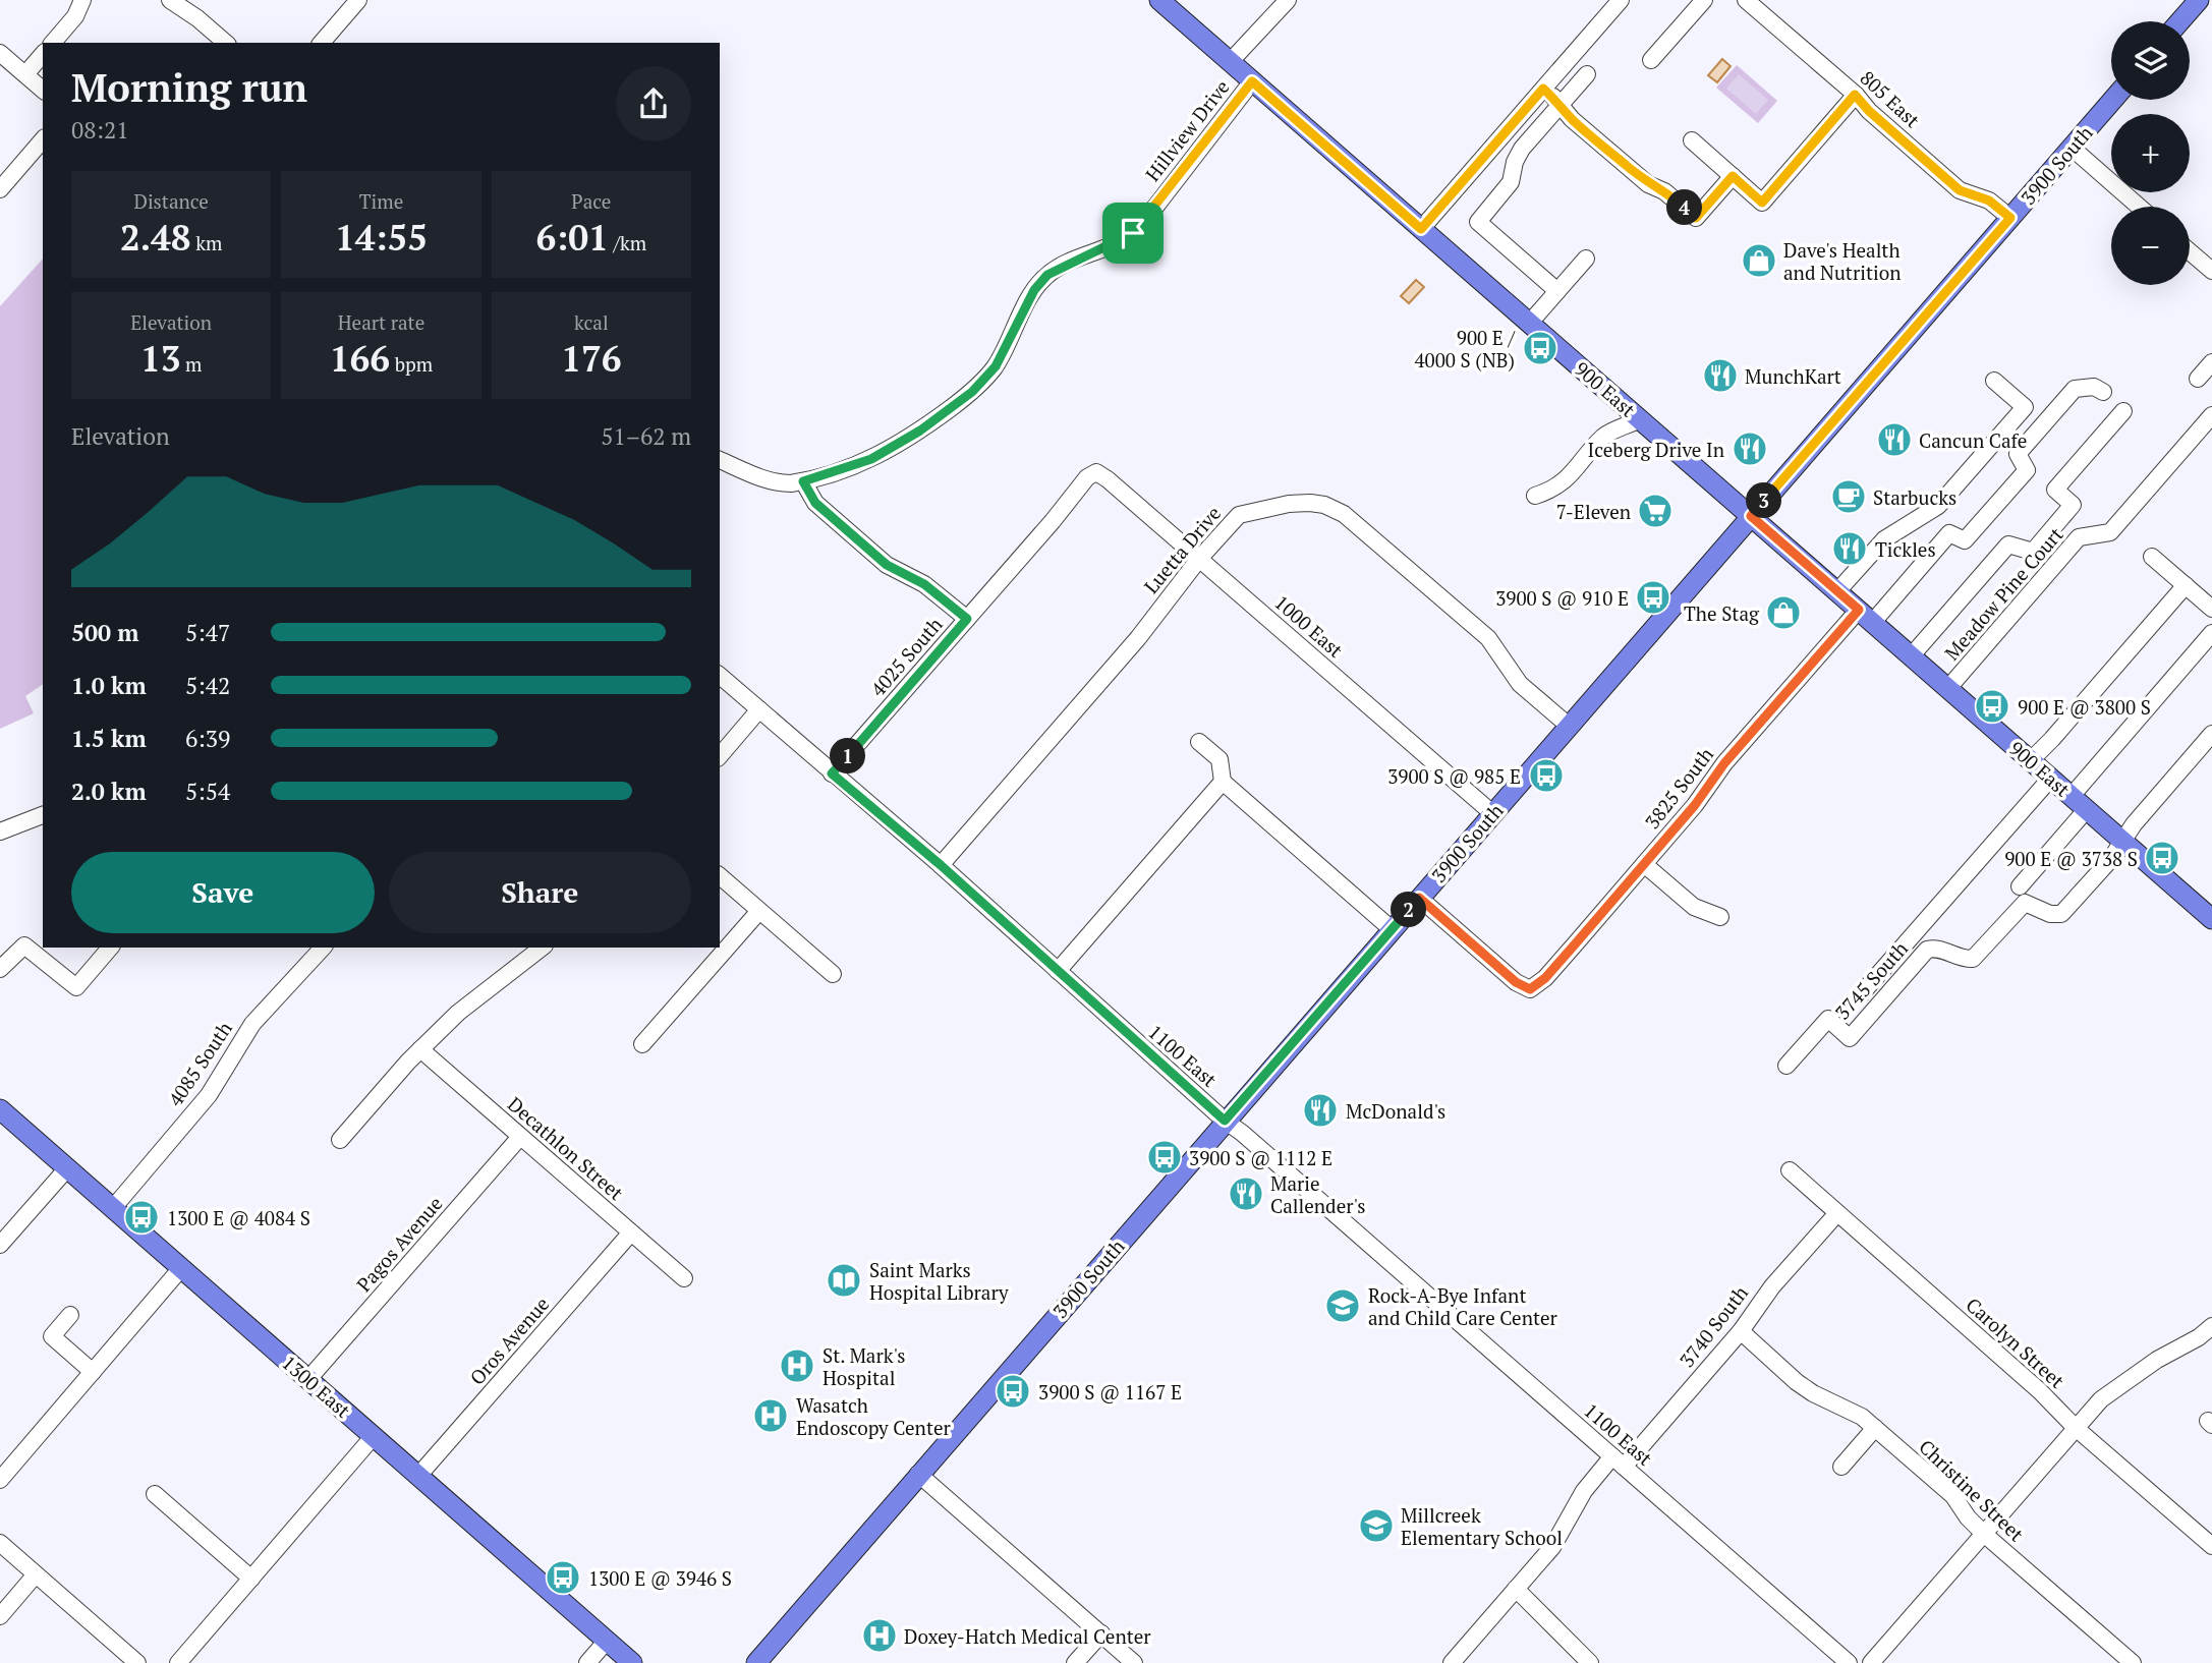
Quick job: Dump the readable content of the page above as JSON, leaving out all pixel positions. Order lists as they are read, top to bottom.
{
  "streets": {
    "main road": ["3900 South", "900 East", "1300 East"],
    "street": [
      "805 East",
      "Hillview Drive",
      "Luetta Drive",
      "Meadow Pine Court",
      "1000 East",
      "4025 South",
      "3825 South",
      "3745 South",
      "1100 East",
      "4085 South",
      "Decathlon Street",
      "Pagos Avenue",
      "3740 South",
      "Oros Avenue",
      "Carolyn Street",
      "Christine Street"
    ]
  },
  "crossings": [
    ["805 East", "3900 South"],
    ["Hillview Drive", "900 East"],
    ["3900 South", "900 East"],
    ["3900 South", "Luetta Drive"],
    ["3900 South", "1000 East"],
    ["3900 South", "3825 South"],
    ["3900 South", "1100 East"],
    ["900 East", "Meadow Pine Court"],
    ["900 East", "3825 South"],
    ["900 East", "3745 South"],
    ["Luetta Drive", "1000 East"],
    ["Luetta Drive", "1100 East"],
    ["1000 East", "4025 South"],
    ["4025 South", "1100 East"],
    ["1100 East", "3740 South"],
    ["4085 South", "1300 East"],
    ["Decathlon Street", "Pagos Avenue"],
    ["Decathlon Street", "Oros Avenue"],
    ["Pagos Avenue", "1300 East"],
    ["3740 South", "Carolyn Street"],
    ["3740 South", "Christine Street"],
    ["Oros Avenue", "1300 East"]
  ],
  "places": {
    "shop": ["Dave's Health and Nutrition", "The Stag"],
    "bus stop": [
      "900 E / 4000 S (NB)",
      "3900 S @ 910 E",
      "900 E @ 3800 S",
      "3900 S @ 985 E",
      "900 E @ 3738 S",
      "3900 S @ 1112 E",
      "1300 E @ 4084 S",
      "3900 S @ 1167 E",
      "1300 E @ 3946 S"
    ],
    "restaurant": [
      "MunchKart",
      "Cancun Cafe",
      "Iceberg Drive In",
      "Tickles",
      "McDonald's",
      "Marie Callender's"
    ],
    "cafe": ["Starbucks"],
    "supermarket": ["7-Eleven"],
    "library": ["Saint Marks Hospital Library"],
    "school or university": ["Rock-A-Bye Infant and Child Care Center", "Millcreek Elementary School"],
    "hospital": ["St. Mark's Hospital", "Wasatch Endoscopy Center", "Doxey-Hatch Medical Center"]
  },
  "page": {
    "map_buttons": ["+", "−"],
    "heading": ["Morning run", "08:21"],
    "stats": [
      ["Distance", "2.48 km"],
      ["Time", "14:55"],
      ["Pace", "6:01 /km"],
      ["Elevation", "13 m"],
      ["Heart rate", "166 bpm"],
      ["kcal", "176"]
    ],
    "pins": [
      "4",
      "3",
      "1",
      "2"
    ],
    "chart": ["Elevation", "51–62 m"],
    "list": [
      {
        "name": "500 m",
        "note": "5:47"
      },
      {
        "name": "1.0 km",
        "note": "5:42"
      },
      {
        "name": "1.5 km",
        "note": "6:39"
      },
      {
        "name": "2.0 km",
        "note": "5:54"
      }
    ],
    "buttons": ["Save", "Share"]
  }
}
